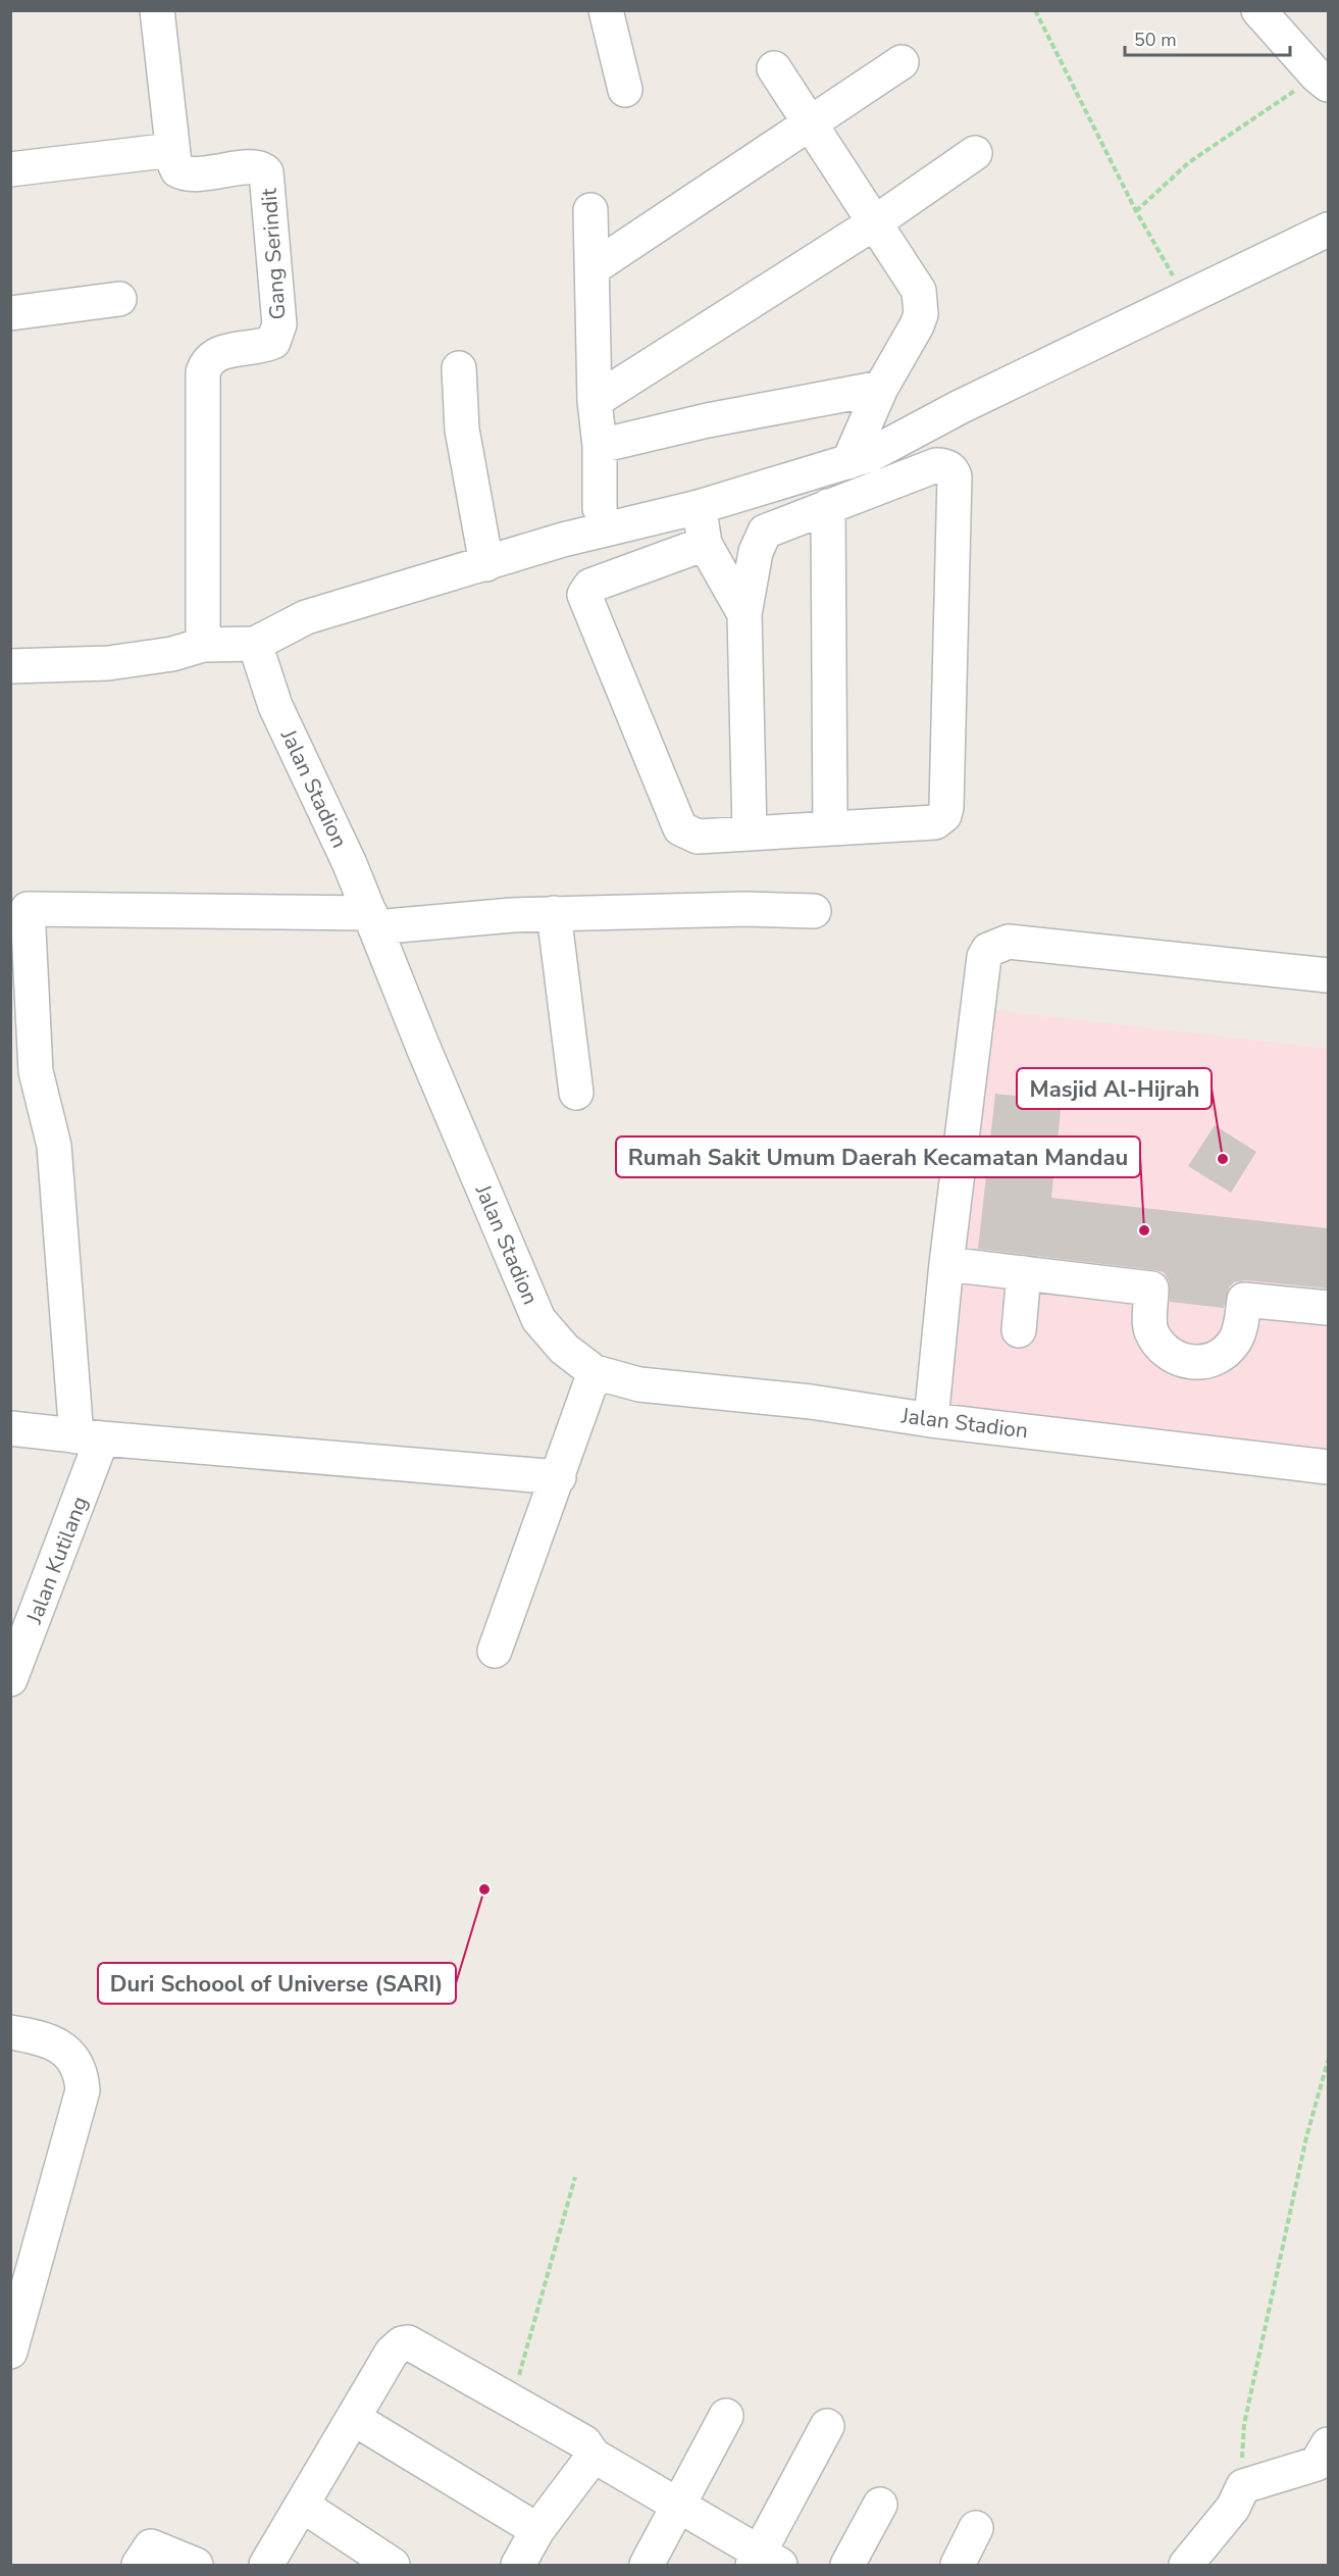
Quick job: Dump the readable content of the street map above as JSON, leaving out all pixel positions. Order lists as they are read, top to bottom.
{
  "streets": {
    "street": ["Gang Serindit", "Jalan Stadion", "Jalan Kutilang"]
  },
  "places": ["Masjid Al-Hijrah", "Rumah Sakit Umum Daerah Kecamatan Mandau", "Duri Schoool of Universe (SARI)"],
  "scale_bar": "50 m"
}
